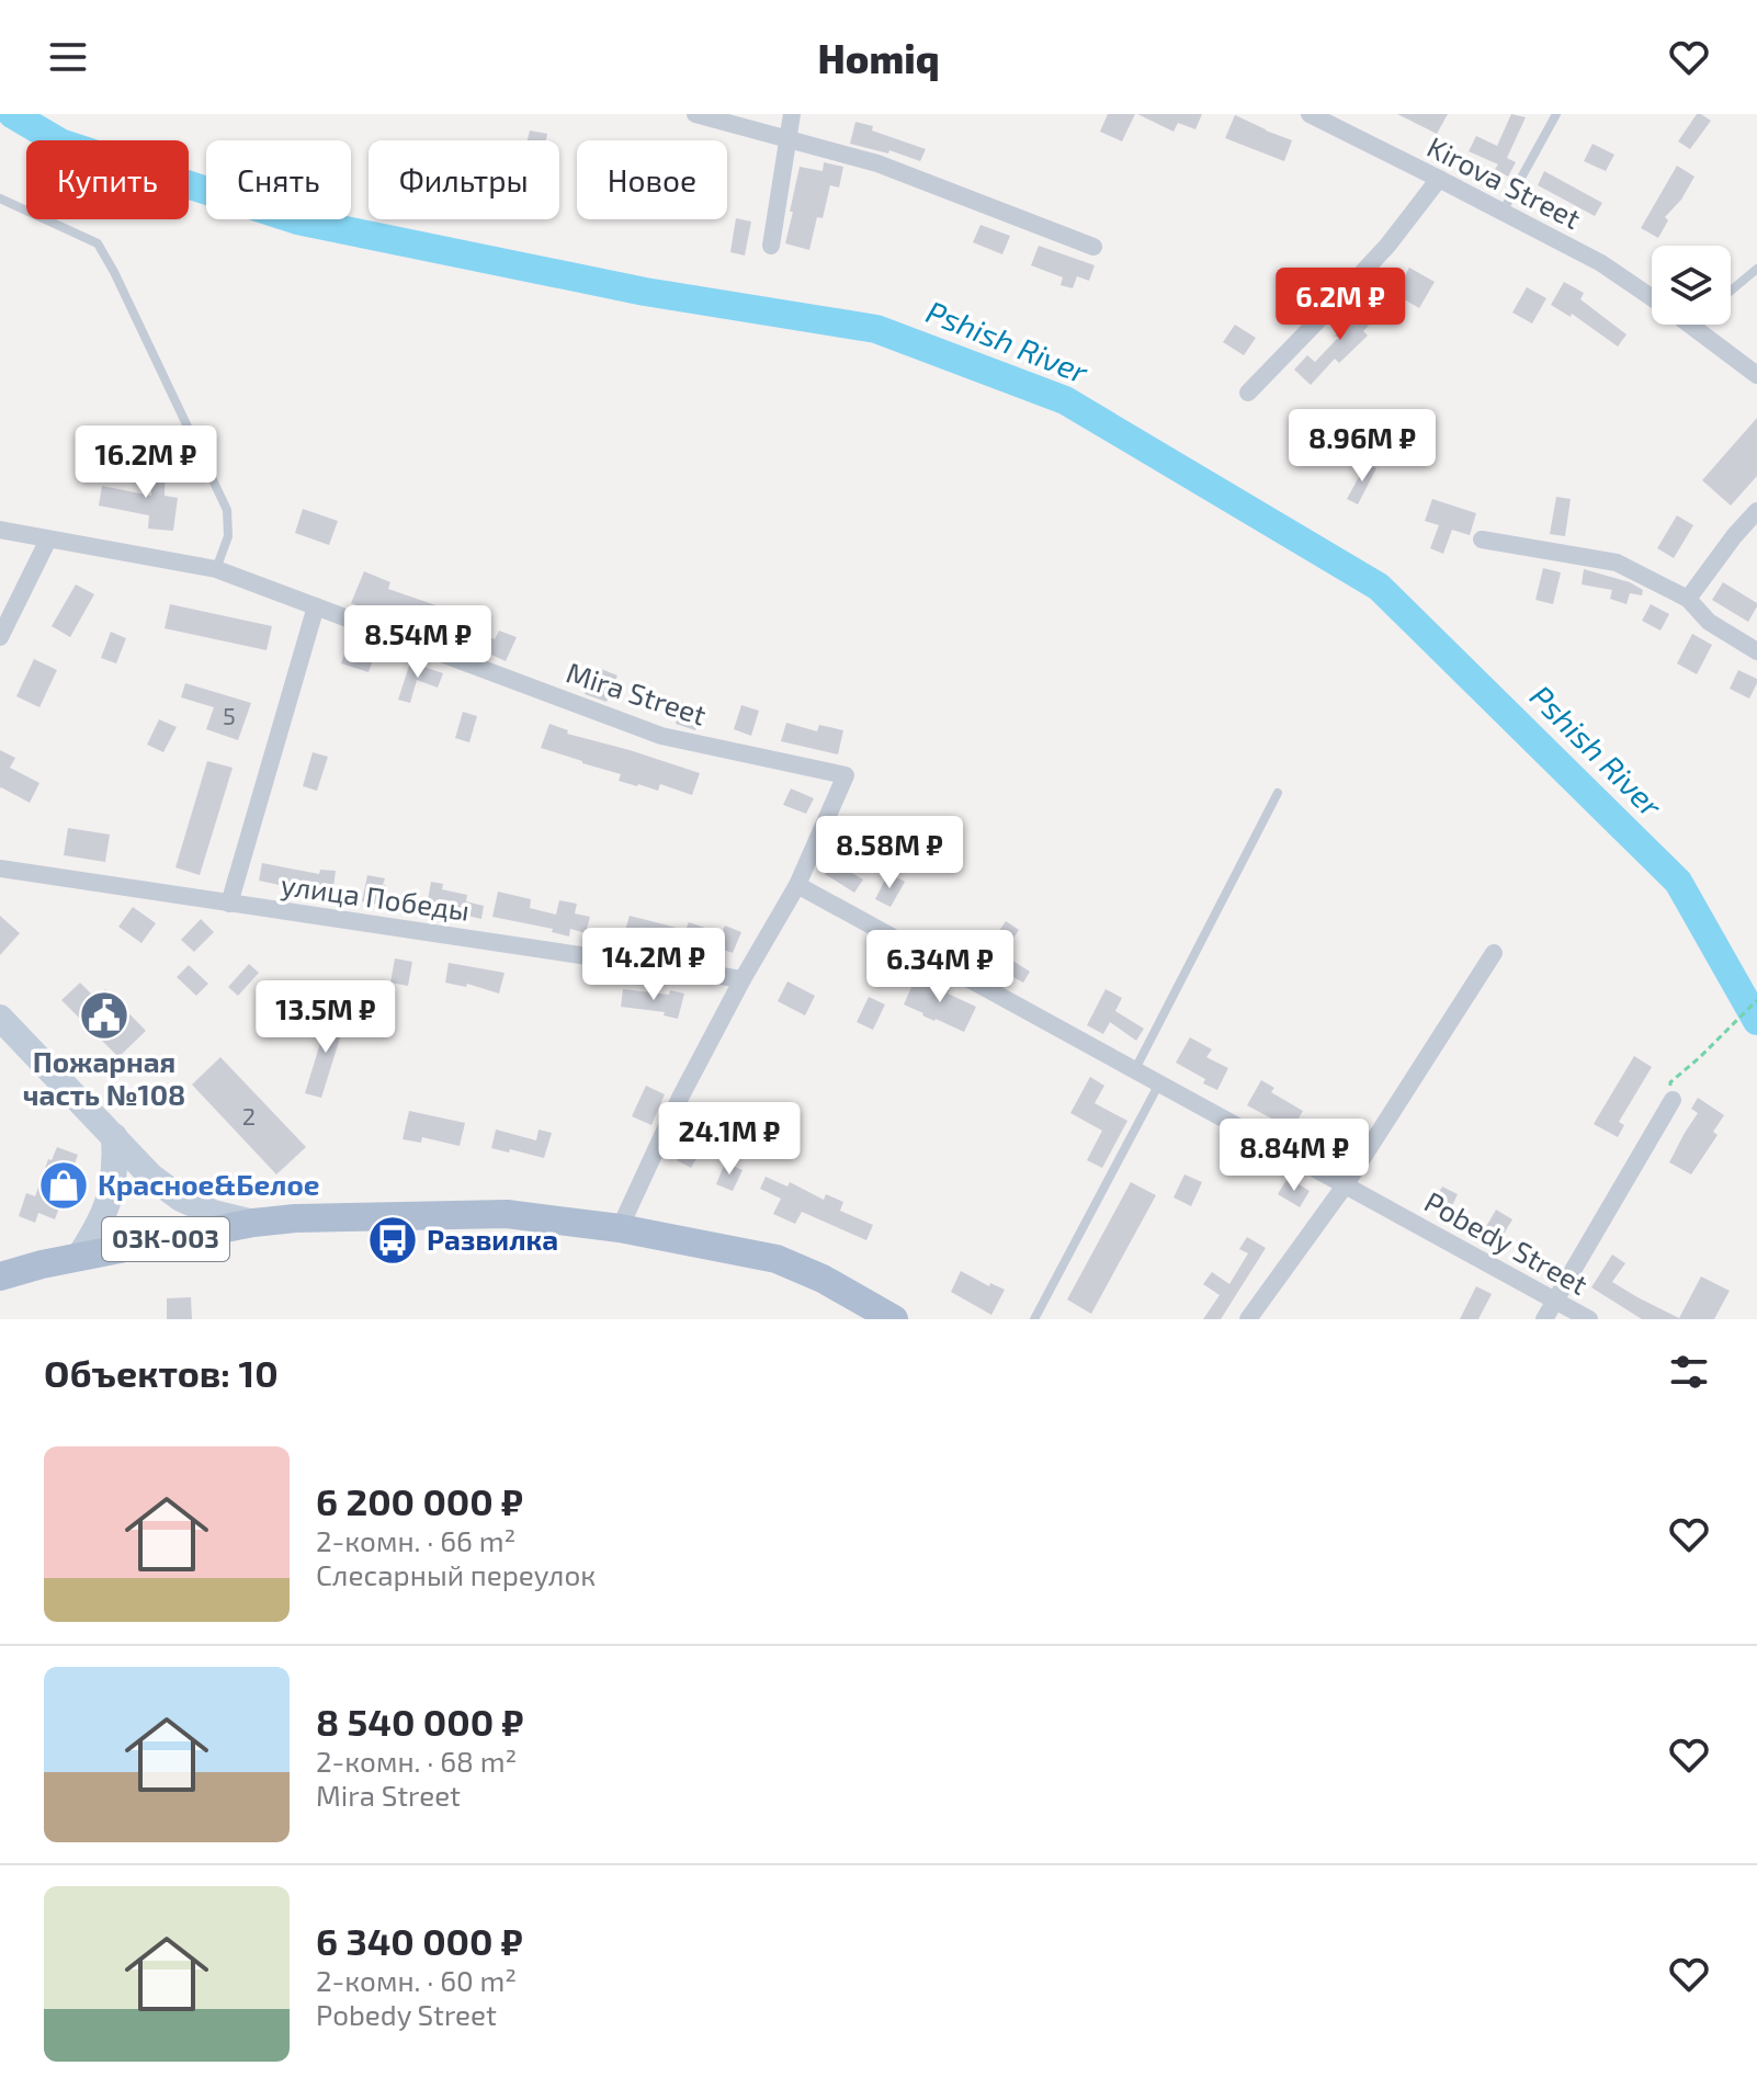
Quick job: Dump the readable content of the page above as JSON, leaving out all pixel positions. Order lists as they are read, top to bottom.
{
  "streets": {
    "main road": ["03К-003"],
    "street": [
      "Kirova Street",
      "Mira Street",
      "улица Победы",
      "Pobedy Street"
    ]
  },
  "crossings": [
    ["Mira Street", "Pobedy Street"]
  ],
  "water": ["Pshish River"],
  "places": {
    "public building": ["Пожарная часть №108"],
    "shop": ["Красное&Белое"],
    "bus stop": ["Развилка"]
  },
  "house_numbers": ["5", "2"],
  "page": {
    "header": "Homiq",
    "chip": [
      "Купить",
      "Снять",
      "Фильтры",
      "Новое"
    ],
    "price": [
      "6.2M ₽",
      "8.96M ₽",
      "16.2M ₽",
      "8.54M ₽",
      "8.58M ₽",
      "14.2M ₽",
      "6.34M ₽",
      "13.5M ₽",
      "24.1M ₽",
      "8.84M ₽"
    ],
    "heading": "Объектов: 10",
    "list": [
      {
        "name": "6 200 000 ₽",
        "note": "2-комн. · 66 m² · Слесарный переулок"
      },
      {
        "name": "8 540 000 ₽",
        "note": "2-комн. · 68 m² · Mira Street"
      },
      {
        "name": "6 340 000 ₽",
        "note": "2-комн. · 60 m² · Pobedy Street"
      }
    ]
  }
}
